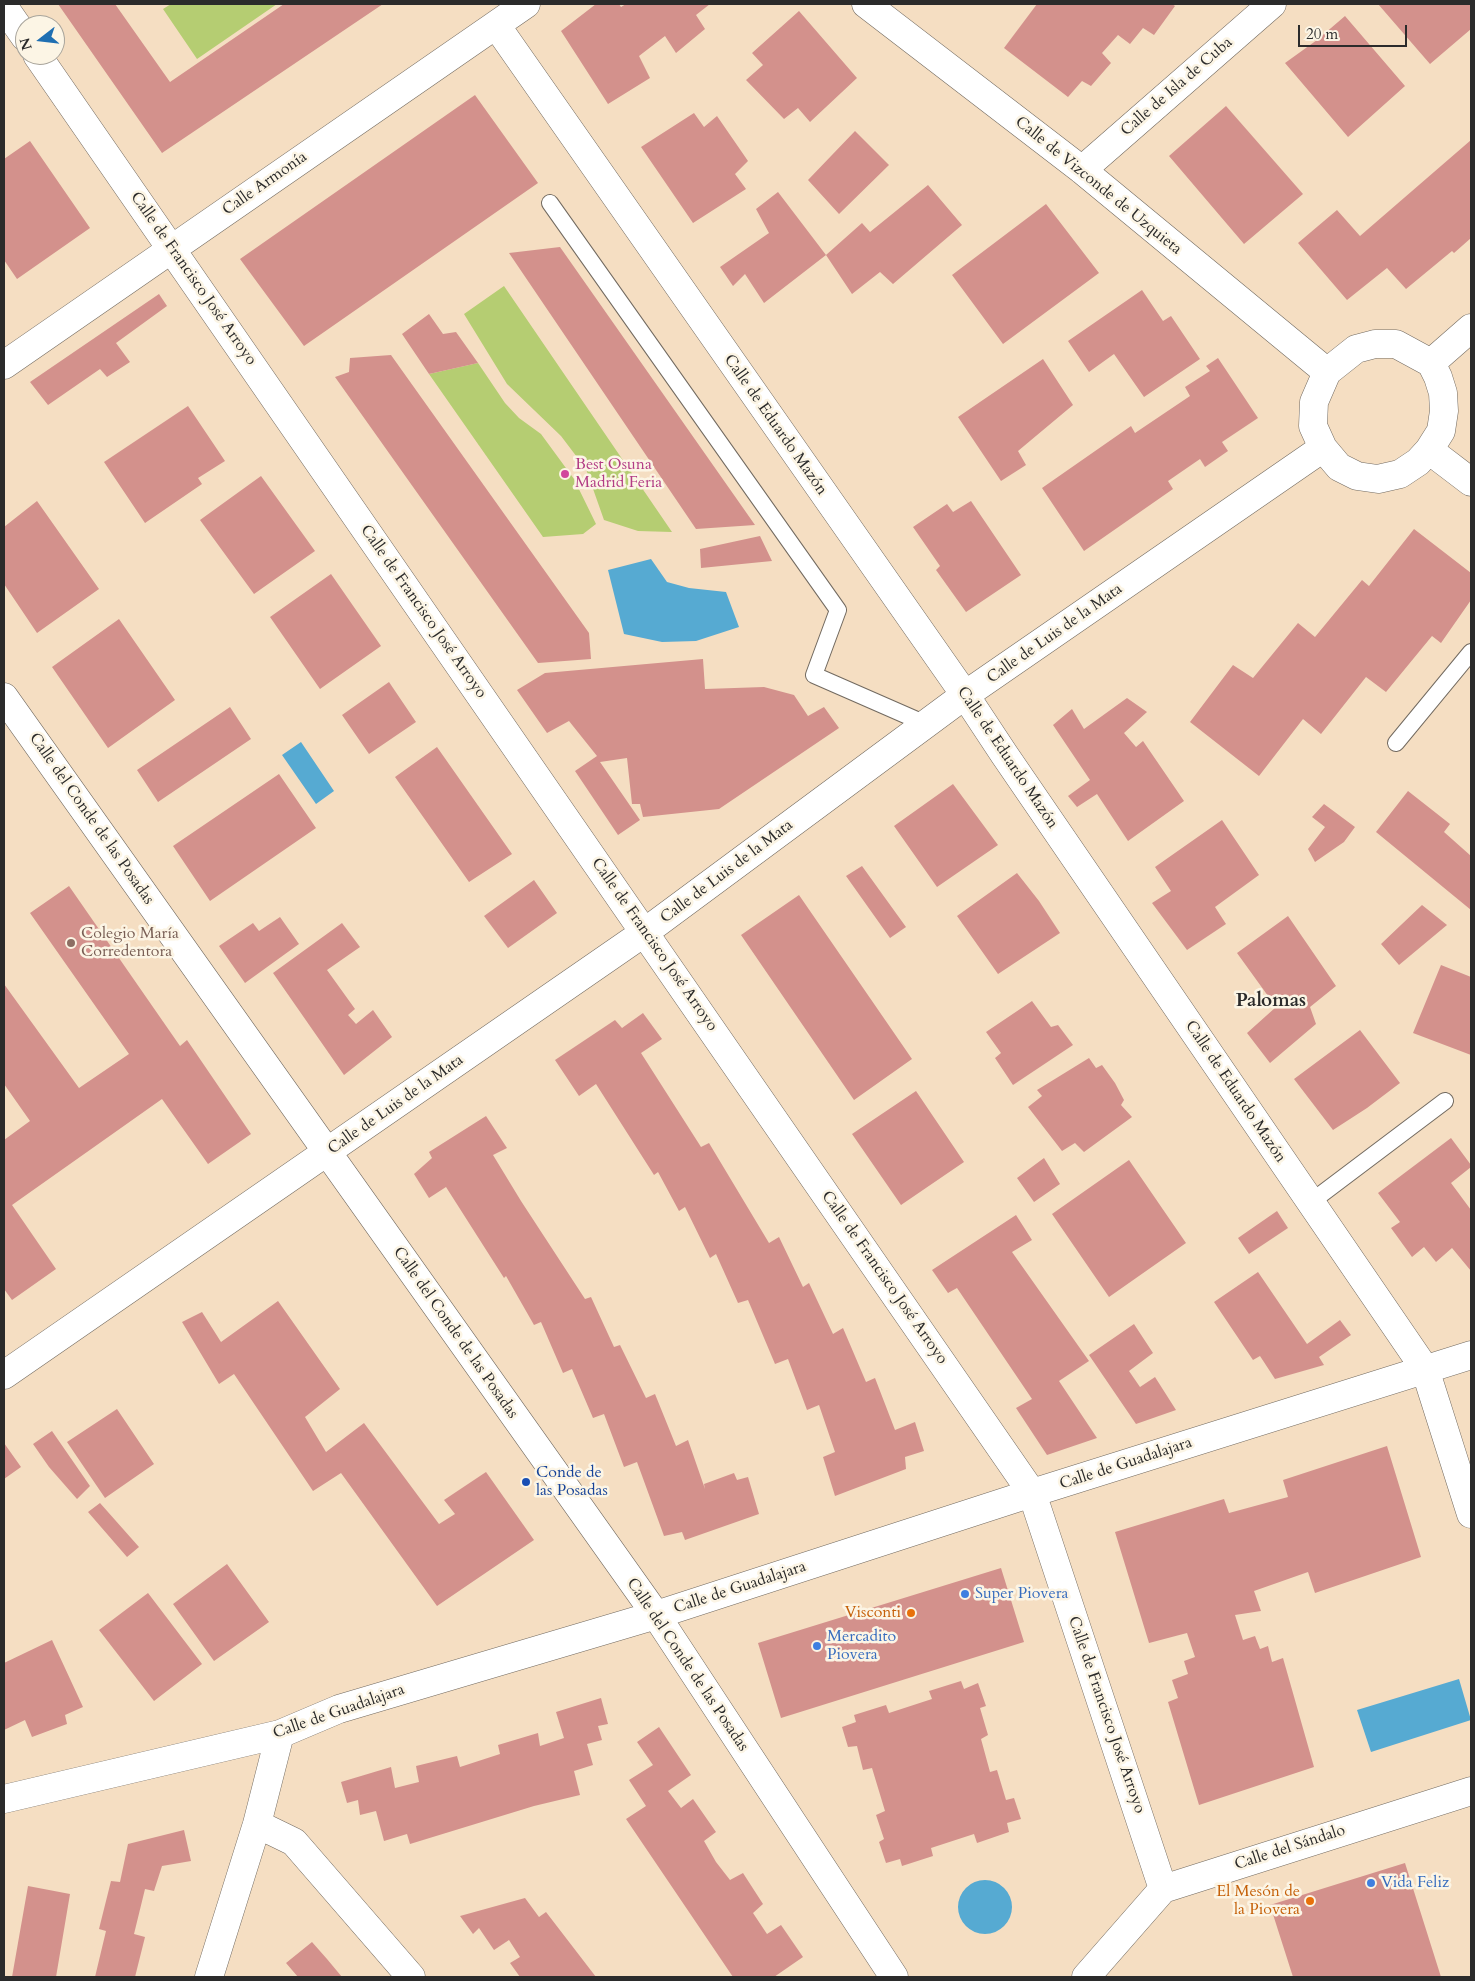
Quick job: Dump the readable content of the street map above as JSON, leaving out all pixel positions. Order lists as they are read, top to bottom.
{
  "streets": {
    "street": [
      "Calle de Isla de Cuba",
      "Calle Armonía",
      "Calle de Vizconde de Uzquieta",
      "Calle de Francisco José Arroyo",
      "Calle de Eduardo Mazón",
      "Calle de Luis de la Mata",
      "Calle del Conde de las Posadas",
      "Calle de Guadalajara",
      "Calle del Sándalo"
    ]
  },
  "crossings": [
    ["Calle de Isla de Cuba", "Calle de Vizconde de Uzquieta"],
    ["Calle Armonía", "Calle de Francisco José Arroyo"],
    ["Calle Armonía", "Calle de Eduardo Mazón"],
    ["Calle de Vizconde de Uzquieta", "Calle de Luis de la Mata"],
    ["Calle de Francisco José Arroyo", "Calle de Luis de la Mata"],
    ["Calle de Francisco José Arroyo", "Calle de Guadalajara"],
    ["Calle de Francisco José Arroyo", "Calle del Sándalo"],
    ["Calle de Eduardo Mazón", "Calle de Luis de la Mata"],
    ["Calle de Eduardo Mazón", "Calle de Guadalajara"],
    ["Calle de Luis de la Mata", "Calle del Conde de las Posadas"],
    ["Calle del Conde de las Posadas", "Calle de Guadalajara"]
  ],
  "districts": ["Palomas"],
  "places": [
    "Best Osuna Madrid Feria",
    "Colegio María Corredentora",
    "Conde de las Posadas",
    "Super Piovera",
    "Visconti",
    "Mercadito Piovera",
    "Vida Feliz",
    "El Mesón de la Piovera"
  ],
  "scale_bar": "20 m",
  "north": "left"
}
